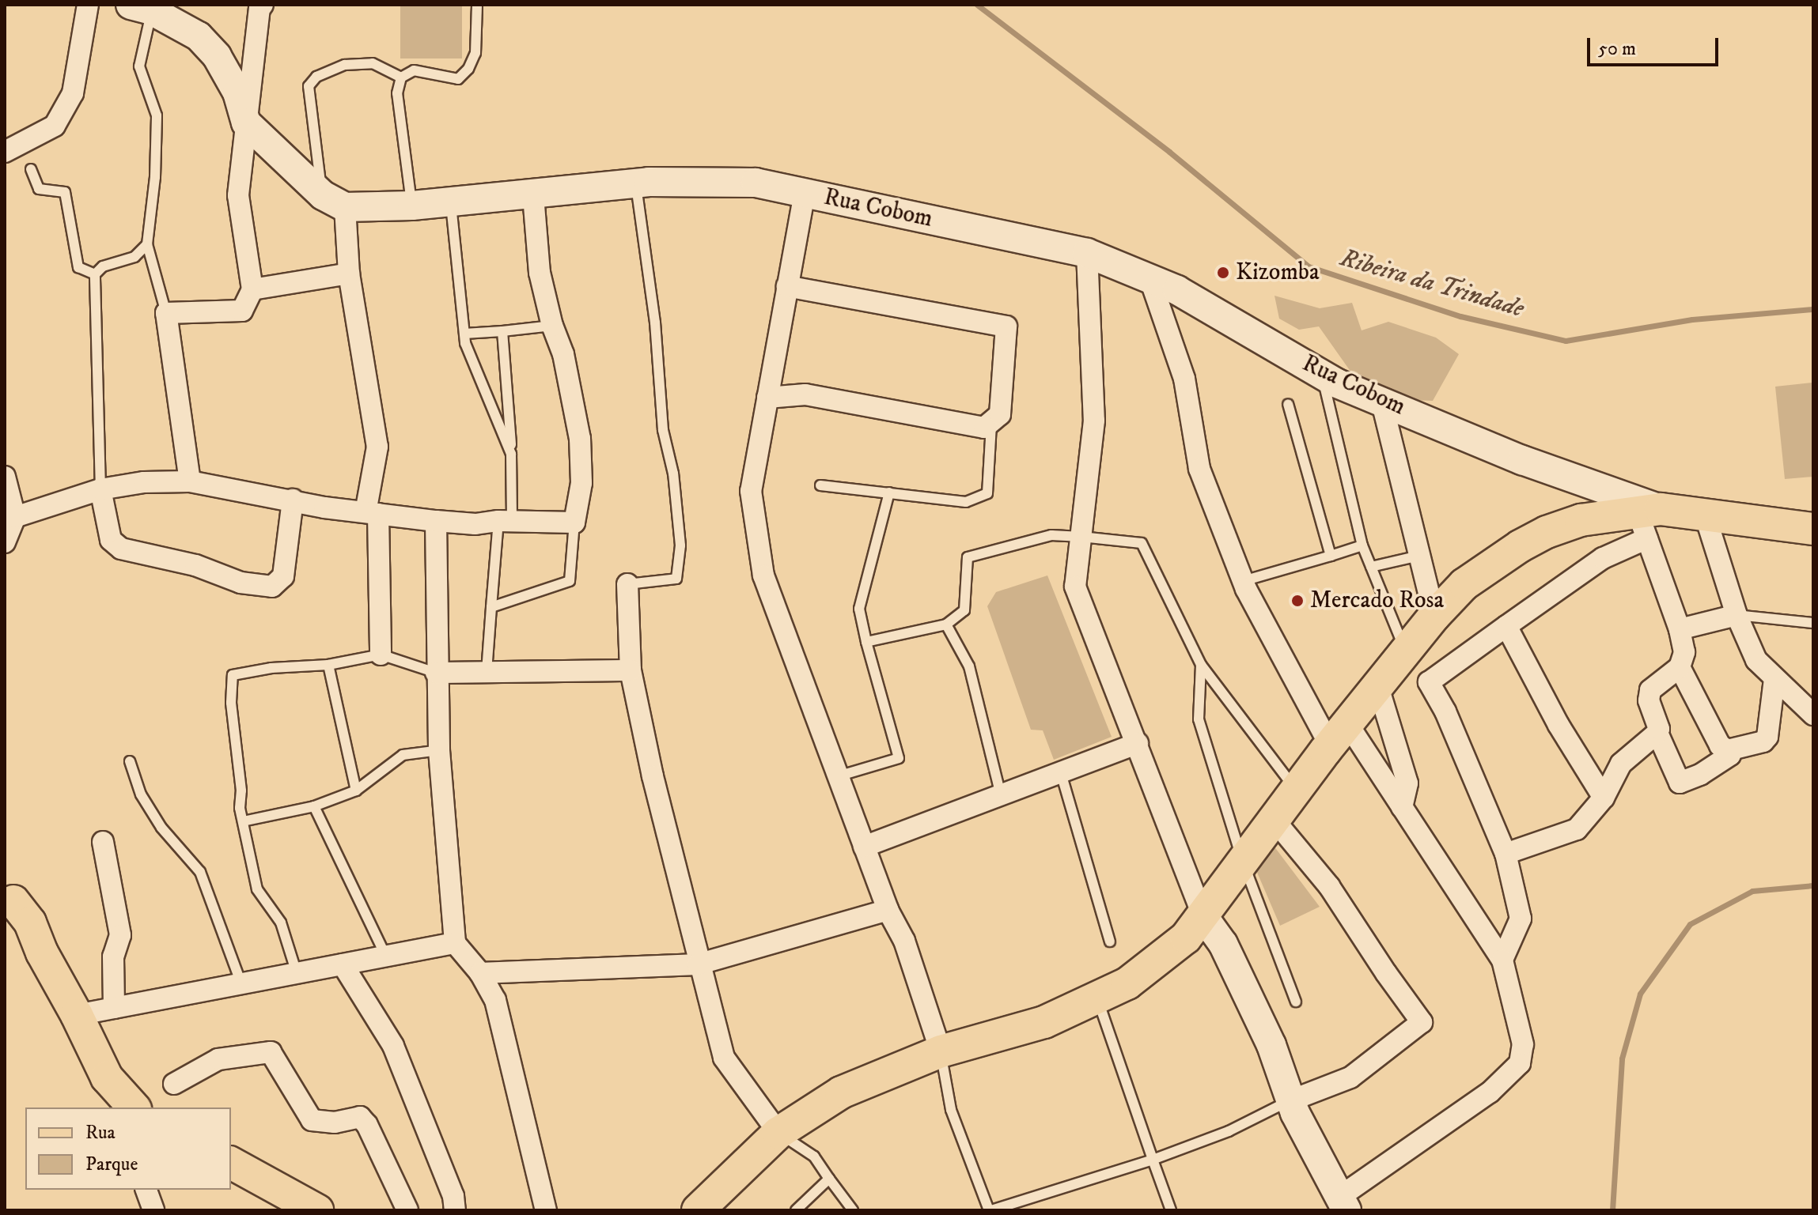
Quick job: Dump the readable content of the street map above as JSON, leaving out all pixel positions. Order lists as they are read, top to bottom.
{
  "streets": {
    "street": ["Rua Cobom"]
  },
  "water": ["Ribeira da Trindade"],
  "places": ["Kizomba", "Mercado Rosa"],
  "legend": ["Rua", "Parque"],
  "scale_bar": "50 m"
}
